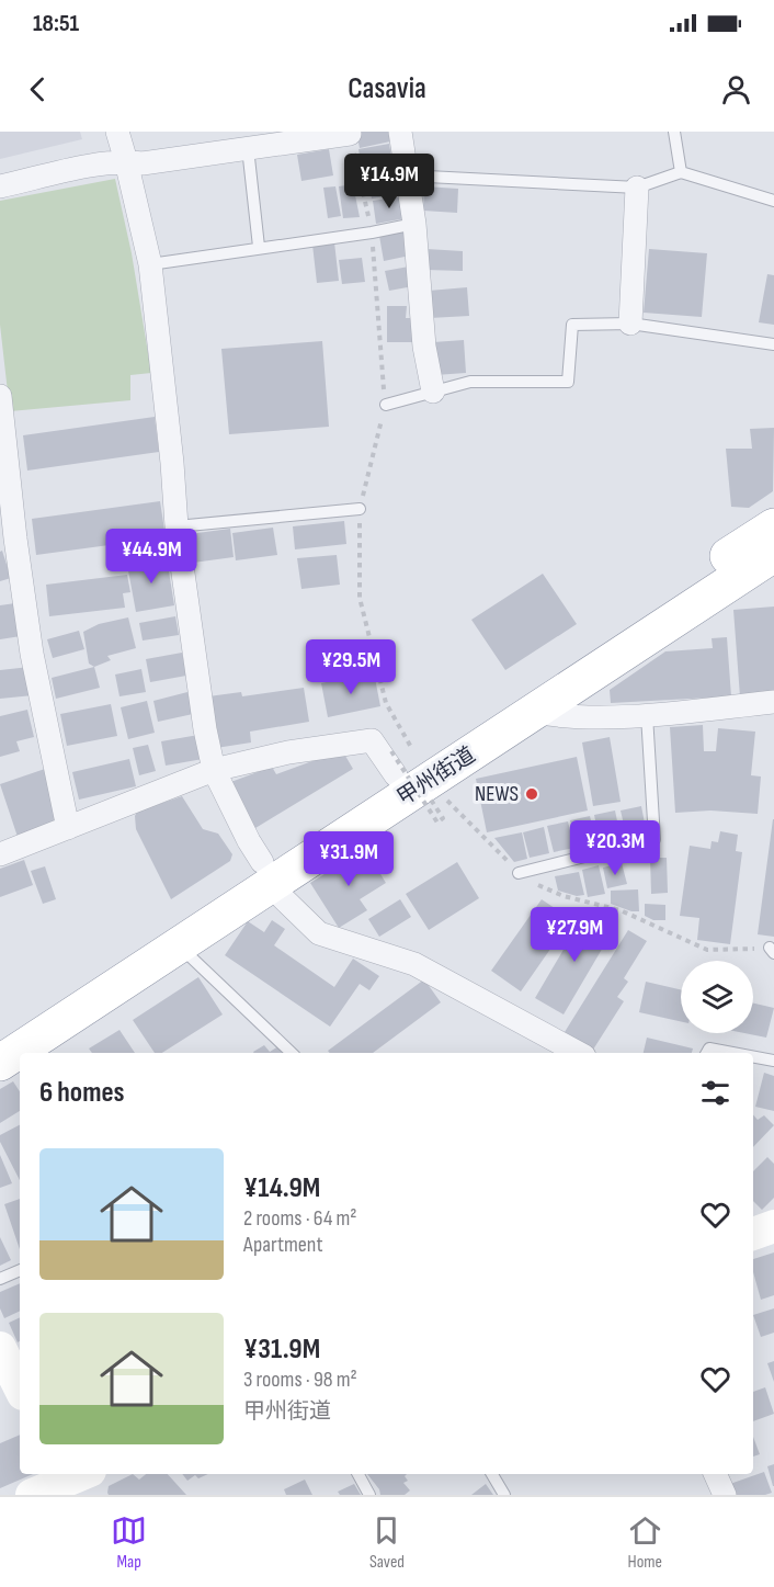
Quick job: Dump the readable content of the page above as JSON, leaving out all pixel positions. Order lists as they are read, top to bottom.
{
  "streets": {
    "highway": ["甲州街道"]
  },
  "places": ["NEWS"],
  "page": {
    "status": "18:51",
    "header": "Casavia",
    "price": [
      "¥14.9M",
      "¥44.9M",
      "¥29.5M",
      "¥20.3M",
      "¥31.9M",
      "¥27.9M"
    ],
    "heading": "6 homes",
    "list": [
      {
        "name": "¥14.9M",
        "note": "2 rooms · 64 m² · Apartment"
      },
      {
        "name": "¥31.9M",
        "note": "3 rooms · 98 m² · 甲州街道"
      }
    ],
    "tabs": ["Map", "Saved", "Home"]
  }
}
